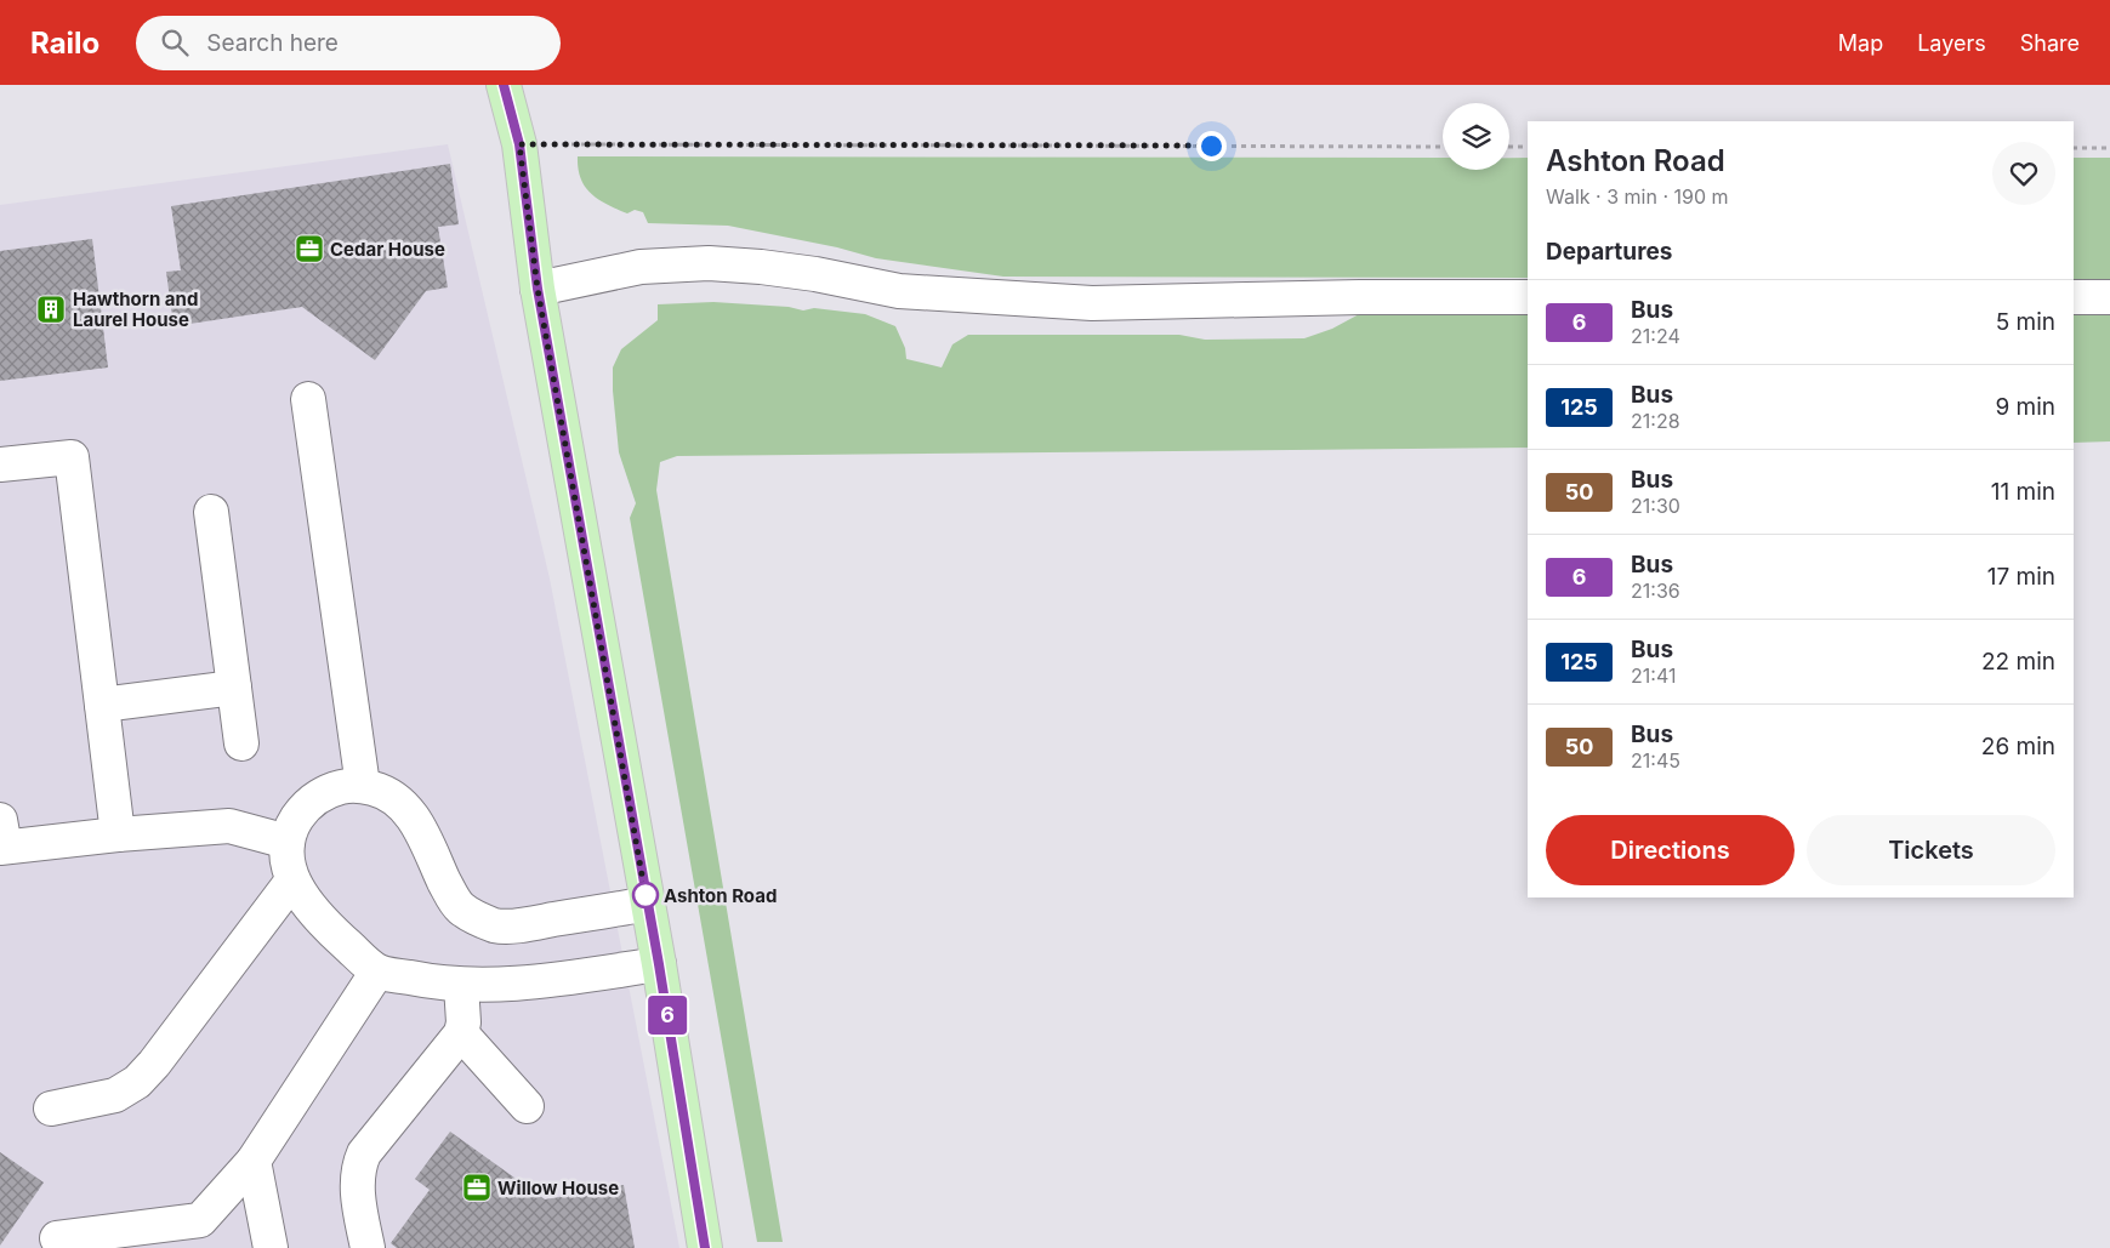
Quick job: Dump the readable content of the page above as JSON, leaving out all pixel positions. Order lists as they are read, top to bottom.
{
  "places": {
    "office": ["Cedar House", "Willow House"],
    "building": ["Hawthorn and Laurel House"],
    "other": ["Ashton Road"]
  },
  "lines": ["bus line 6"],
  "page": {
    "header": "Railo",
    "search": "Search here",
    "nav": ["Map", "Layers", "Share"],
    "on_map": "6",
    "heading": [
      ["Ashton Road", "Walk · 3 min · 190 m"],
      "Departures"
    ],
    "list": [
      {
        "mark": "6",
        "name": "Bus",
        "note": "21:24",
        "value": "5 min"
      },
      {
        "mark": "125",
        "name": "Bus",
        "note": "21:28",
        "value": "9 min"
      },
      {
        "mark": "50",
        "name": "Bus",
        "note": "21:30",
        "value": "11 min"
      },
      {
        "mark": "6",
        "name": "Bus",
        "note": "21:36",
        "value": "17 min"
      },
      {
        "mark": "125",
        "name": "Bus",
        "note": "21:41",
        "value": "22 min"
      },
      {
        "mark": "50",
        "name": "Bus",
        "note": "21:45",
        "value": "26 min"
      }
    ],
    "buttons": ["Directions", "Tickets"]
  }
}
